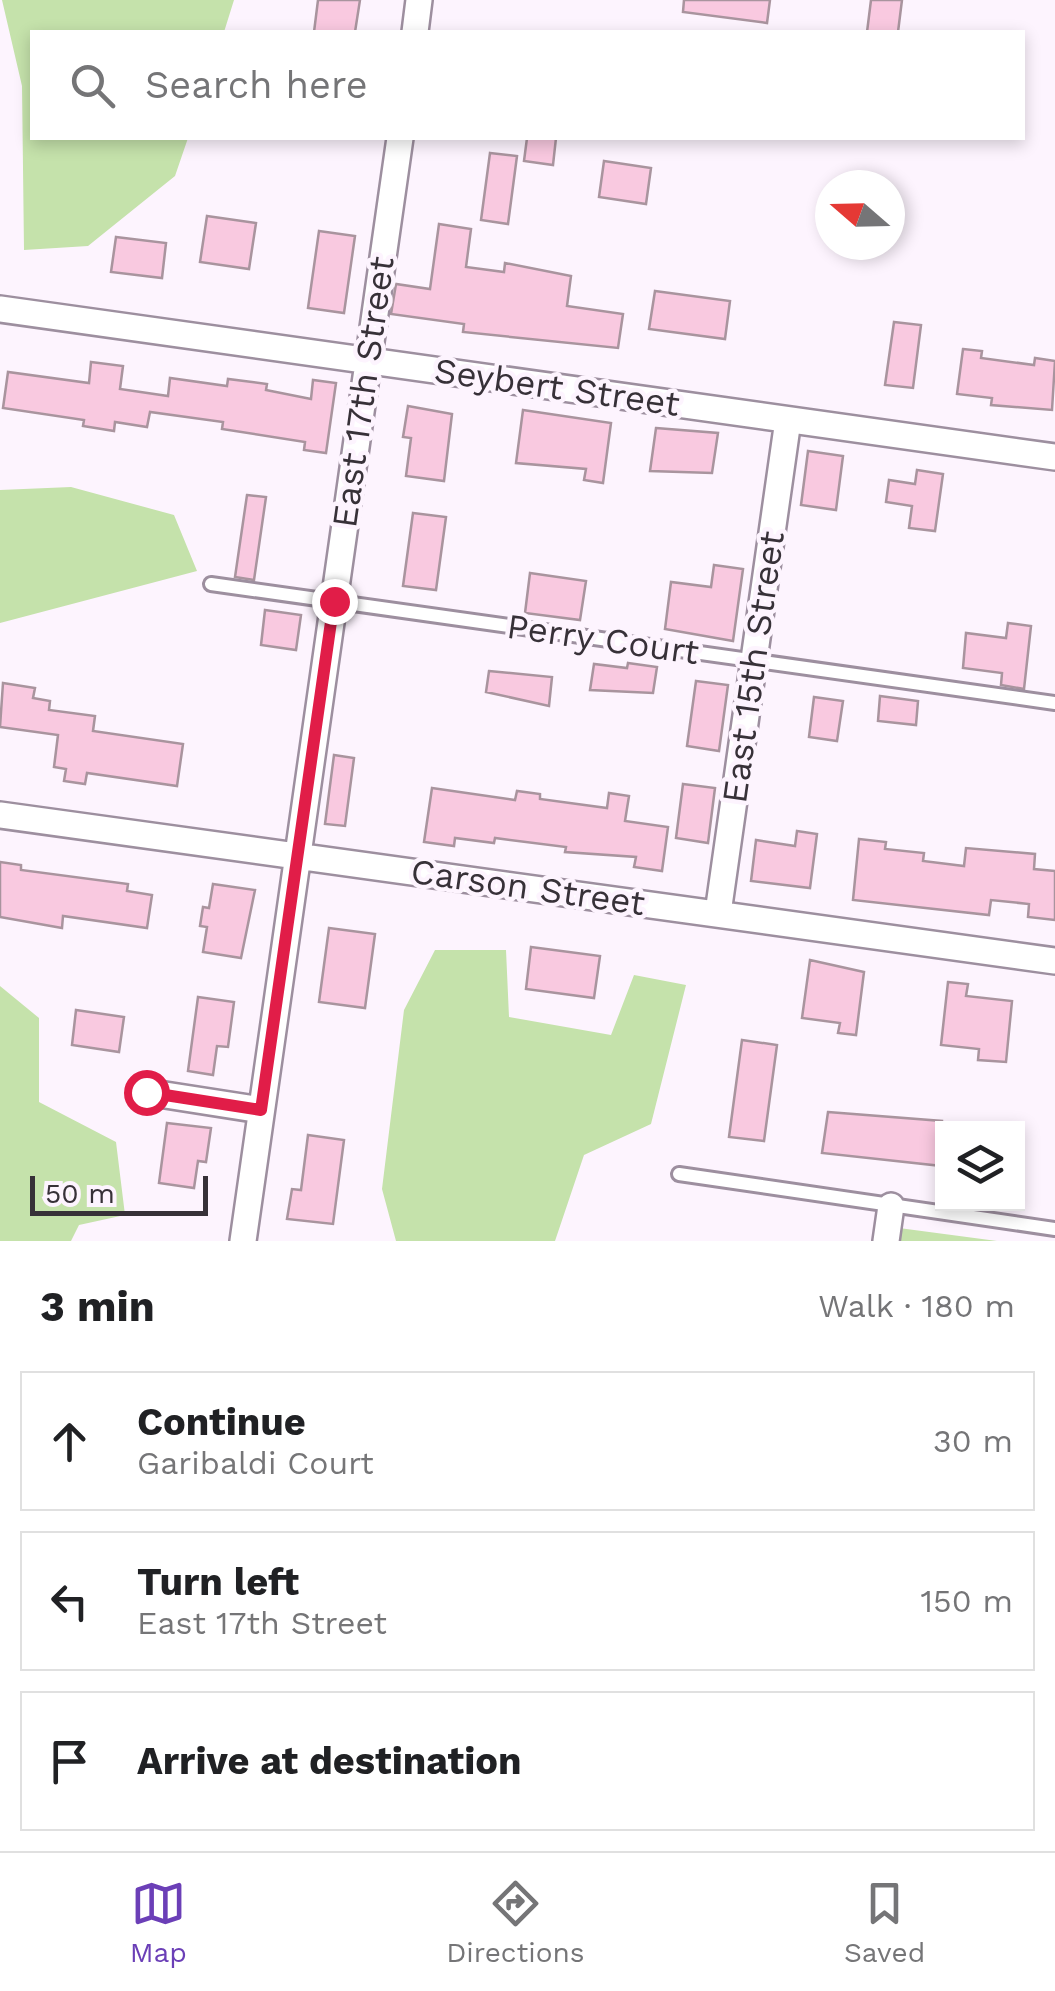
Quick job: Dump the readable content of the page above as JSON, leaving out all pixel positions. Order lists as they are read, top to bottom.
{
  "streets": {
    "street": [
      "Seybert Street",
      "East 17th Street",
      "East 15th Street",
      "Carson Street"
    ],
    "lane": ["Perry Court"]
  },
  "crossings": [
    ["Seybert Street", "East 17th Street"],
    ["Seybert Street", "East 15th Street"],
    ["East 17th Street", "Perry Court"],
    ["East 17th Street", "Carson Street"],
    ["Perry Court", "East 15th Street"],
    ["East 15th Street", "Carson Street"]
  ],
  "scale_bar": "50 m",
  "north": "left",
  "page": {
    "search": "Search here",
    "scale": "50 m",
    "heading": ["3 min", "Walk · 180 m"],
    "list": [
      ["Continue", "Garibaldi Court", "30 m"],
      ["Turn left", "East 17th Street", "150 m"],
      "Arrive at destination"
    ],
    "nav": ["Map", "Directions", "Saved"]
  }
}
